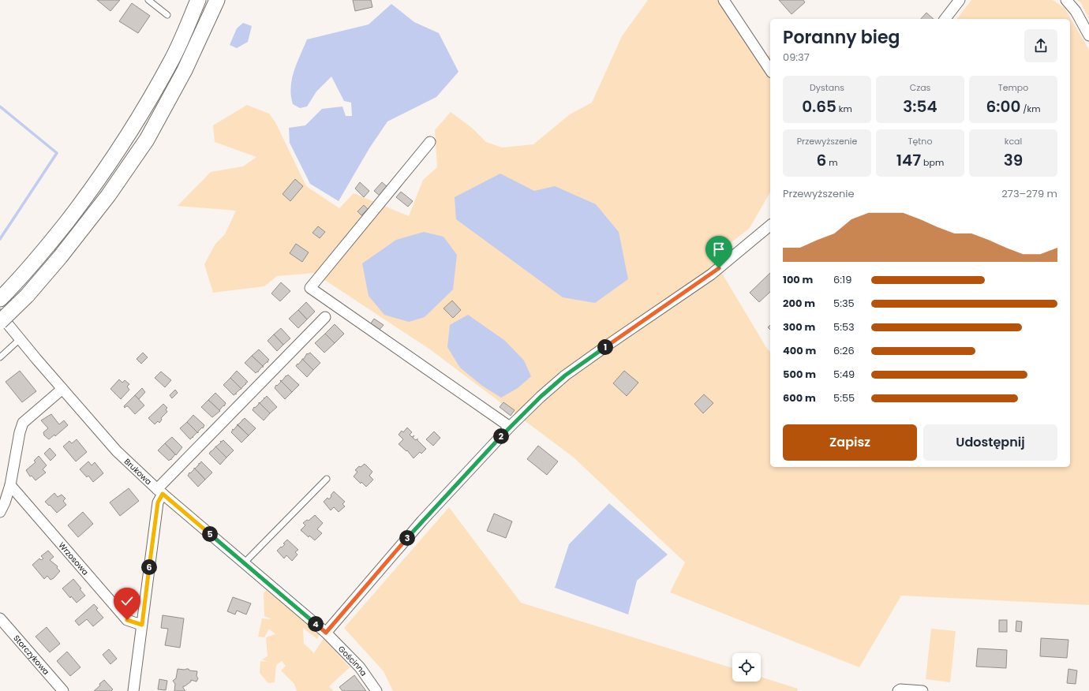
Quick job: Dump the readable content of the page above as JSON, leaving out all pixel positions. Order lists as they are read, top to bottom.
{
  "streets": {
    "street": [
      "Brukowa",
      "Wrzosowa",
      "Storczykowa",
      "Gościnna"
    ]
  },
  "crossings": [
    ["Brukowa", "Gościnna"]
  ],
  "page": {
    "heading": ["Poranny bieg", "09:37"],
    "stats": [
      ["Dystans", "0.65 km"],
      ["Czas", "3:54"],
      ["Tempo", "6:00 /km"],
      ["Przewyższenie", "6 m"],
      ["Tętno", "147 bpm"],
      ["kcal", "39"]
    ],
    "chart": ["Przewyższenie", "273–279 m"],
    "list": [
      {
        "name": "100 m",
        "note": "6:19"
      },
      {
        "name": "200 m",
        "note": "5:35"
      },
      {
        "name": "300 m",
        "note": "5:53"
      },
      {
        "name": "400 m",
        "note": "6:26"
      },
      {
        "name": "500 m",
        "note": "5:49"
      },
      {
        "name": "600 m",
        "note": "5:55"
      }
    ],
    "pins": [
      "1",
      "2",
      "5",
      "3",
      "6",
      "4"
    ],
    "buttons": ["Zapisz", "Udostępnij"]
  }
}
